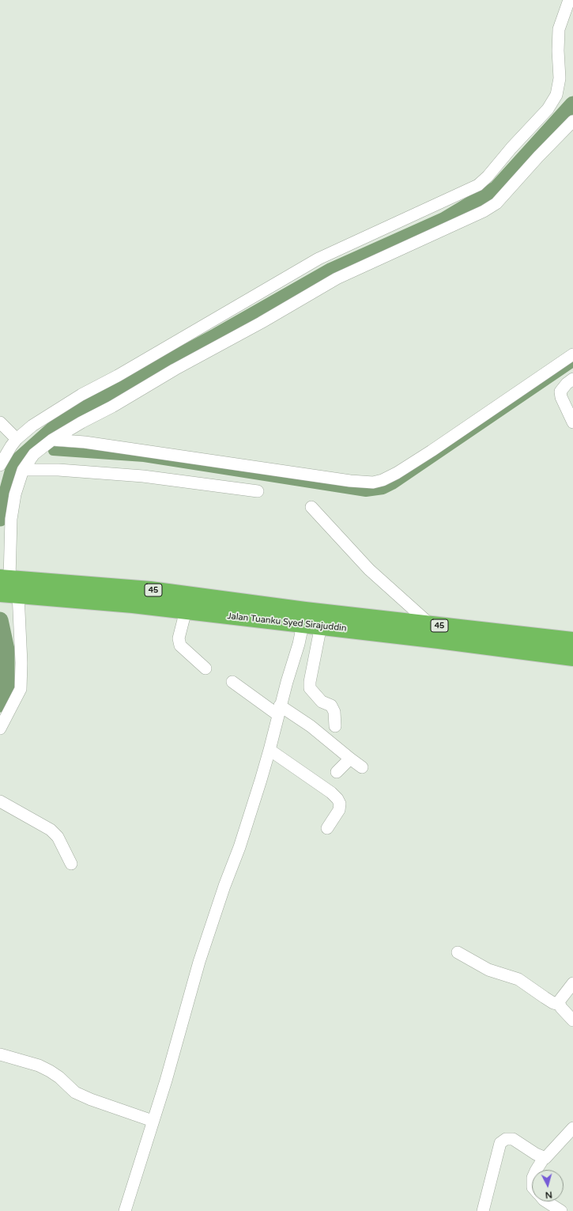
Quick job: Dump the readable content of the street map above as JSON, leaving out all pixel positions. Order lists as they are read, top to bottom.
{
  "streets": {
    "highway": ["45", "Jalan Tuanku Syed Sirajuddin"]
  },
  "north": "bottom"
}
